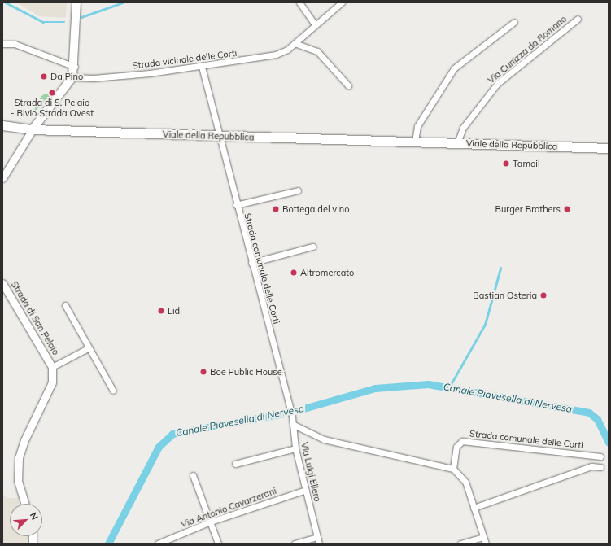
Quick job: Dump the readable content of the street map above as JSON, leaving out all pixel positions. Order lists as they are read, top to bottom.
{
  "streets": {
    "main road": ["Viale della Repubblica"],
    "street": [
      "Via Cunizza da Romano",
      "Strada vicinale delle Corti",
      "Strada comunale delle Corti",
      "Strada di San Pelaio",
      "Via Luigi Ellero",
      "Via Antonio Cavarzerani"
    ]
  },
  "crossings": [
    ["Via Cunizza da Romano", "Viale della Repubblica"],
    ["Strada vicinale delle Corti", "Strada comunale delle Corti"],
    ["Viale della Repubblica", "Strada comunale delle Corti"],
    ["Strada comunale delle Corti", "Via Luigi Ellero"],
    ["Via Luigi Ellero", "Via Antonio Cavarzerani"]
  ],
  "water": ["Canale Piavesella di Nervesa"],
  "places": [
    "Da Pino",
    "Strada di S. Pelaio - Bivio Strada Ovest",
    "Tamoil",
    "Bottega del vino",
    "Burger Brothers",
    "Altromercato",
    "Bastian Osteria",
    "Lidl",
    "Boe Public House"
  ],
  "north": "top right"
}
